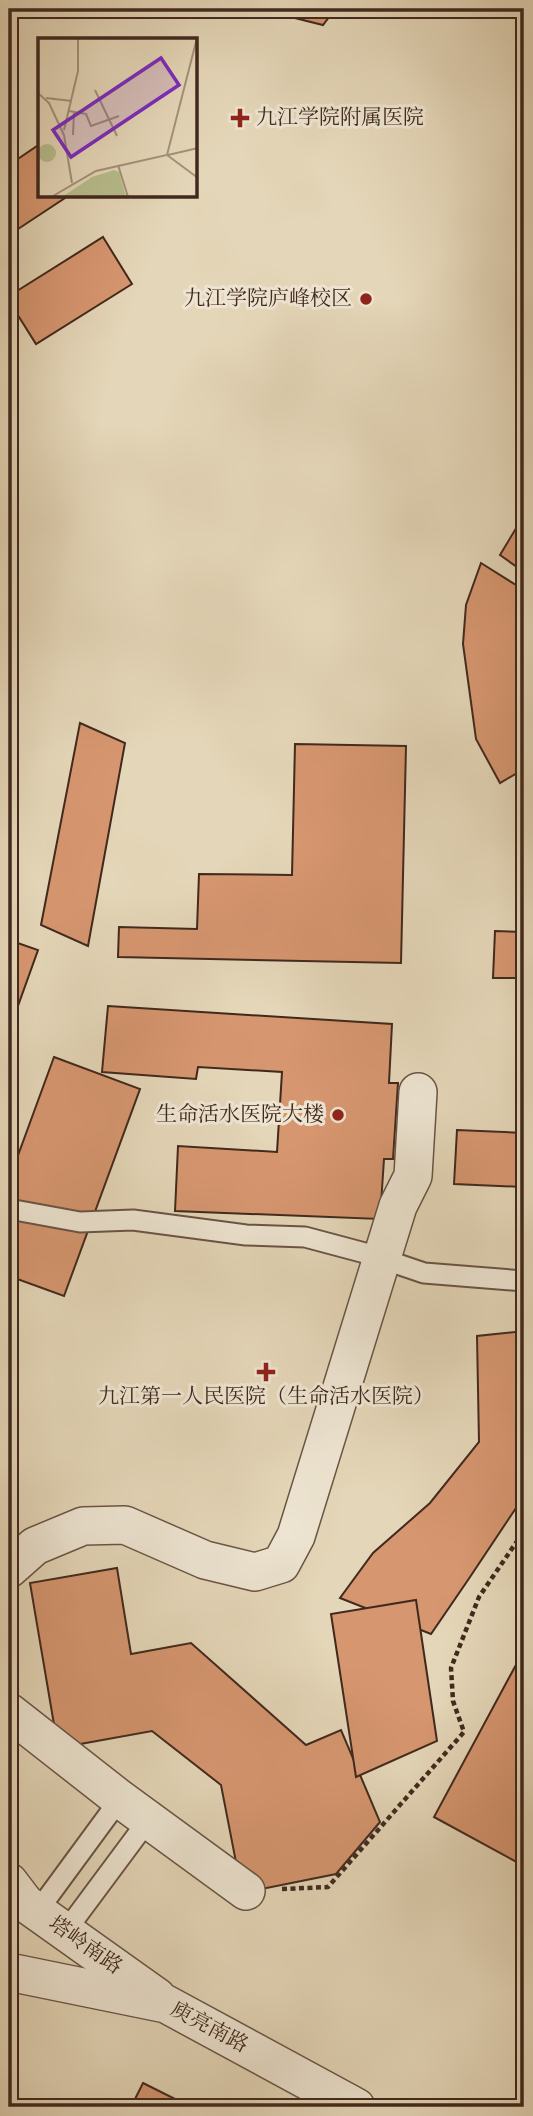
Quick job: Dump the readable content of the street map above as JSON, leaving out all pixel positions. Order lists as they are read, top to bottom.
{
  "streets": {
    "street": ["塔岭南路", "庾亮南路"]
  },
  "crossings": [
    ["塔岭南路", "庾亮南路"]
  ],
  "places": {
    "health": ["九江学院附属医院", "九江第一人民医院（生命活水医院）"],
    "other": ["九江学院庐峰校区", "生命活水医院大楼"]
  }
}
